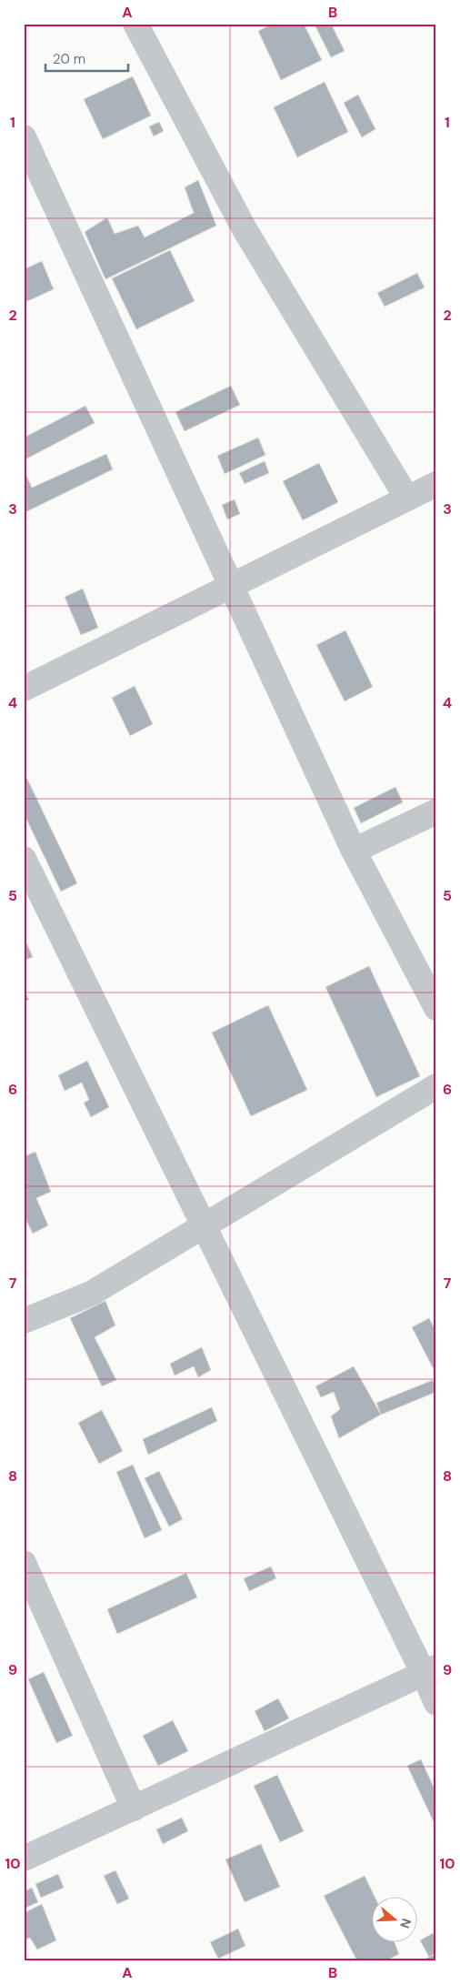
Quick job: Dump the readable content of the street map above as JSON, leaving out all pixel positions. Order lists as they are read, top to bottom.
{
  "scale_bar": "20 m",
  "north": "right",
  "grid": {
    "columns": ["A", "B"],
    "rows": [
      "1",
      "2",
      "3",
      "4",
      "5",
      "6",
      "7",
      "8",
      "9",
      "10"
    ]
  }
}
